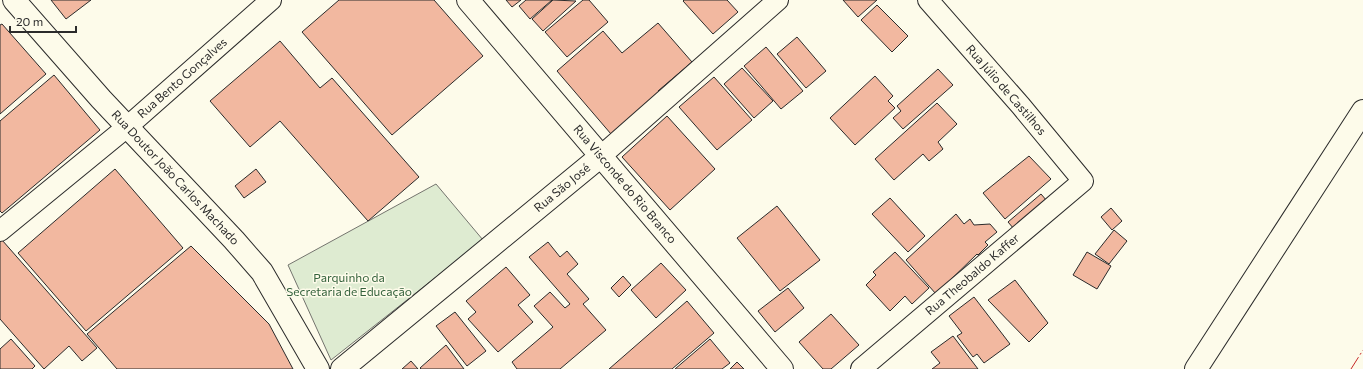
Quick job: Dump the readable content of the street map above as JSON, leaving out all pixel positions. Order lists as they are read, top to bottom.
{
  "streets": {
    "street": [
      "Rua Bento Gonçalves",
      "Rua Júlio de Castilhos",
      "Rua Doutor João Carlos Machado",
      "Rua Visconde do Rio Branco",
      "Rua São José",
      "Rua Theobaldo Kaffer"
    ]
  },
  "crossings": [
    ["Rua Bento Gonçalves", "Rua Doutor João Carlos Machado"],
    ["Rua Júlio de Castilhos", "Rua Theobaldo Kaffer"],
    ["Rua Visconde do Rio Branco", "Rua São José"]
  ],
  "parks": ["Parquinho da Secretaria de Educação"],
  "scale_bar": "20 m"
}
